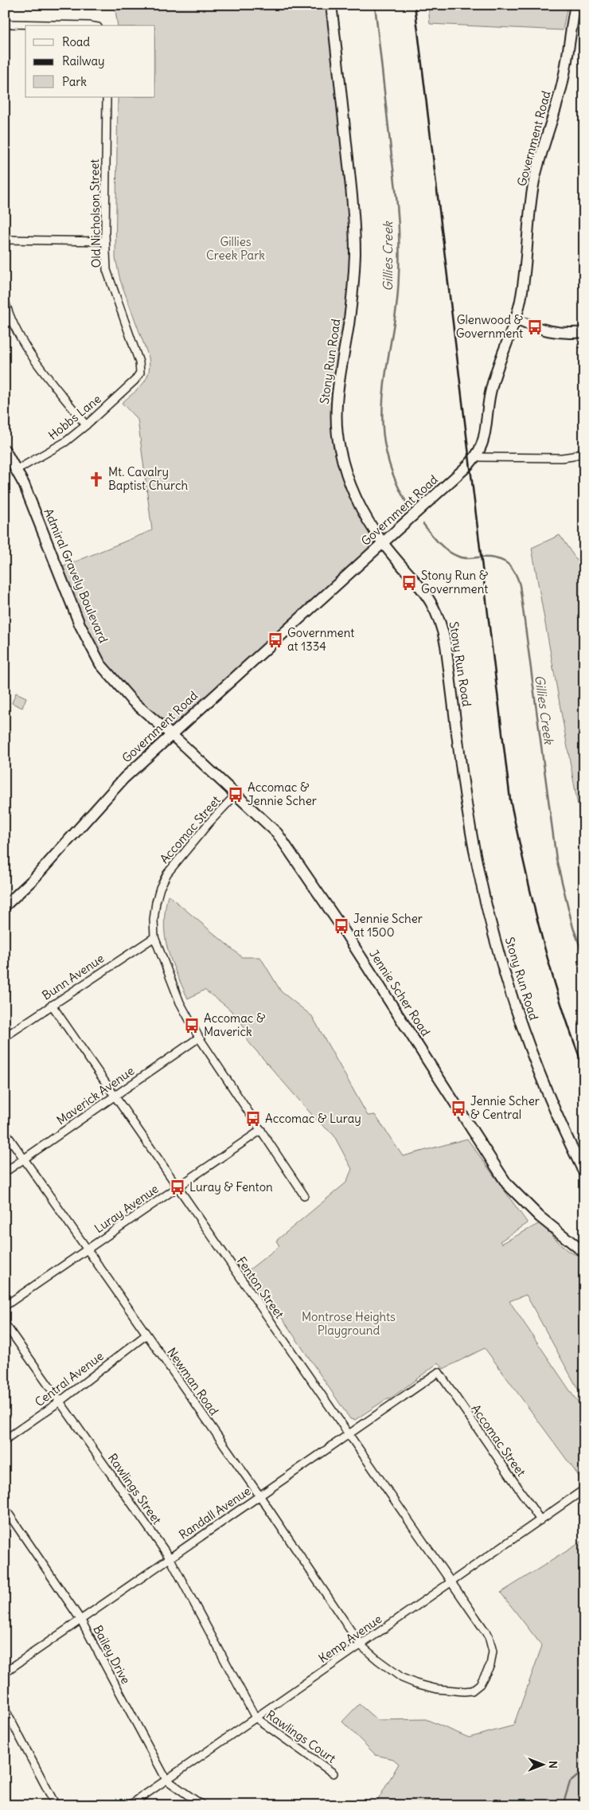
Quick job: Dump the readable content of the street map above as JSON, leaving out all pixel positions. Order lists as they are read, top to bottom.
{
  "streets": {
    "street": [
      "Government Road",
      "Old Nicholson Street",
      "Stony Run Road",
      "Hobbs Lane",
      "Admiral Gravely Boulevard",
      "Accomac Street",
      "Bunn Avenue",
      "Jennie Scher Road",
      "Maverick Avenue",
      "Luray Avenue",
      "Fenton Street",
      "Central Avenue",
      "Newman Road",
      "Rawlings Street",
      "Randall Avenue",
      "Kemp Avenue",
      "Bailey Drive",
      "Rawlings Court"
    ]
  },
  "crossings": [
    ["Government Road", "Stony Run Road"],
    ["Government Road", "Admiral Gravely Boulevard"],
    ["Government Road", "Jennie Scher Road"],
    ["Old Nicholson Street", "Hobbs Lane"],
    ["Hobbs Lane", "Admiral Gravely Boulevard"],
    ["Admiral Gravely Boulevard", "Jennie Scher Road"],
    ["Accomac Street", "Bunn Avenue"],
    ["Accomac Street", "Jennie Scher Road"],
    ["Accomac Street", "Maverick Avenue"],
    ["Accomac Street", "Luray Avenue"],
    ["Accomac Street", "Randall Avenue"],
    ["Accomac Street", "Kemp Avenue"],
    ["Bunn Avenue", "Fenton Street"],
    ["Maverick Avenue", "Fenton Street"],
    ["Maverick Avenue", "Newman Road"],
    ["Luray Avenue", "Fenton Street"],
    ["Luray Avenue", "Newman Road"],
    ["Fenton Street", "Newman Road"],
    ["Fenton Street", "Randall Avenue"],
    ["Fenton Street", "Kemp Avenue"],
    ["Central Avenue", "Newman Road"],
    ["Central Avenue", "Rawlings Street"],
    ["Newman Road", "Randall Avenue"],
    ["Newman Road", "Kemp Avenue"],
    ["Rawlings Street", "Randall Avenue"],
    ["Rawlings Street", "Kemp Avenue"],
    ["Rawlings Street", "Rawlings Court"],
    ["Randall Avenue", "Bailey Drive"],
    ["Kemp Avenue", "Bailey Drive"],
    ["Kemp Avenue", "Rawlings Court"]
  ],
  "water": ["Gillies Creek"],
  "parks": ["Gillies Creek Park", "Montrose Heights Playground"],
  "places": {
    "bus stop": [
      "Glenwood & Government",
      "Stony Run & Government",
      "Government at 1334",
      "Accomac & Jennie Scher",
      "Jennie Scher at 1500",
      "Accomac & Maverick",
      "Jennie Scher & Central",
      "Accomac & Luray",
      "Luray & Fenton"
    ],
    "church": ["Mt. Cavalry Baptist Church"]
  },
  "legend": ["Road", "Railway", "Park"],
  "north": "right"
}
